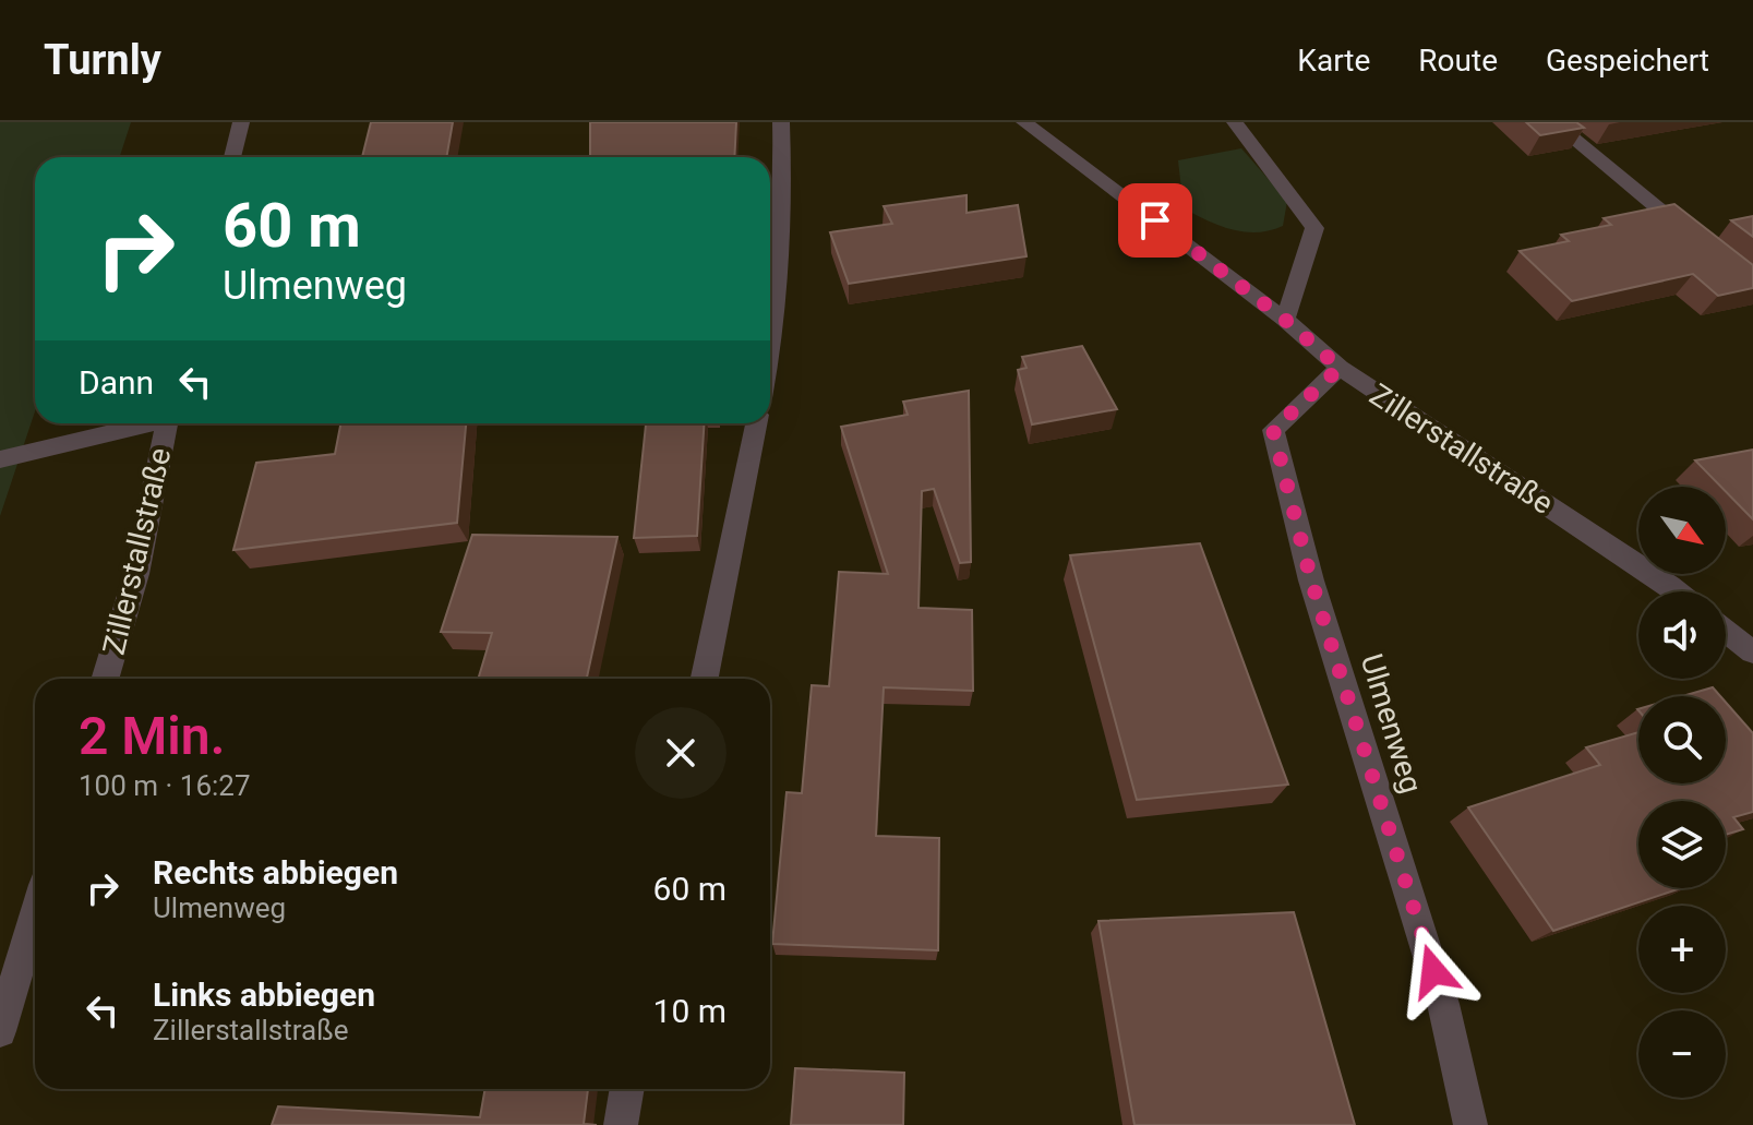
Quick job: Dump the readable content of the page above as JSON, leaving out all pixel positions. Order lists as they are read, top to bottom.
{
  "streets": {
    "street": ["Zillerstallstraße", "Ulmenweg"]
  },
  "crossings": [
    ["Zillerstallstraße", "Ulmenweg"]
  ],
  "north": "bottom right",
  "page": {
    "header": "Turnly",
    "nav": ["Karte", "Route", "Gespeichert"],
    "turn": ["60 m", "Ulmenweg"],
    "then": "Dann",
    "map_buttons": ["+", "−"],
    "heading": ["2 Min.", "100 m · 16:27"],
    "list": [
      {
        "name": "Rechts abbiegen",
        "note": "Ulmenweg",
        "value": "60 m"
      },
      {
        "name": "Links abbiegen",
        "note": "Zillerstallstraße",
        "value": "10 m"
      }
    ]
  }
}
